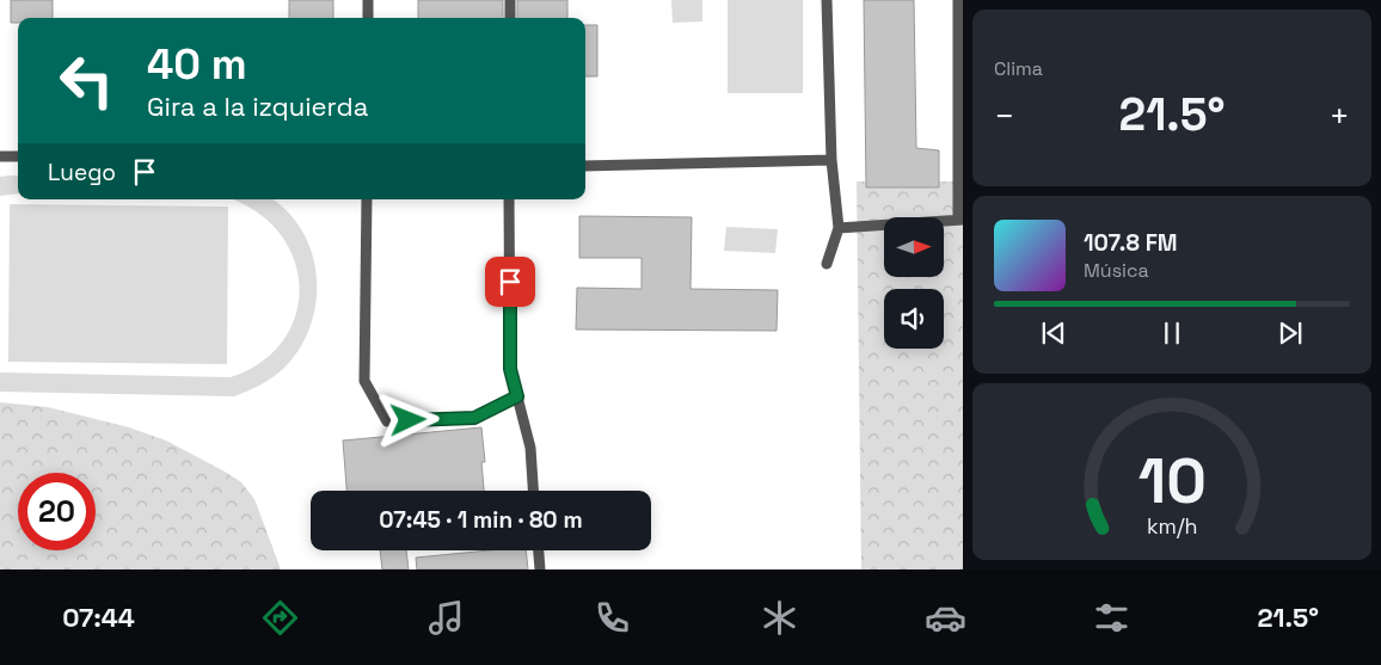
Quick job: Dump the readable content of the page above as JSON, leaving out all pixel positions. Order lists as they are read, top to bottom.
{
  "north": "right",
  "page": {
    "tile": "Clima",
    "turn": ["40 m", "Gira a la izquierda"],
    "heat": ["−", "21.5°", "+"],
    "then": "Luego",
    "song": ["107.8 FM", "Música"],
    "limit": "20",
    "trip": "07:45 · 1 min · 80 m",
    "tabs": ["07:44", "21.5°"],
    "gauge": ["10", "km/h"]
  }
}
